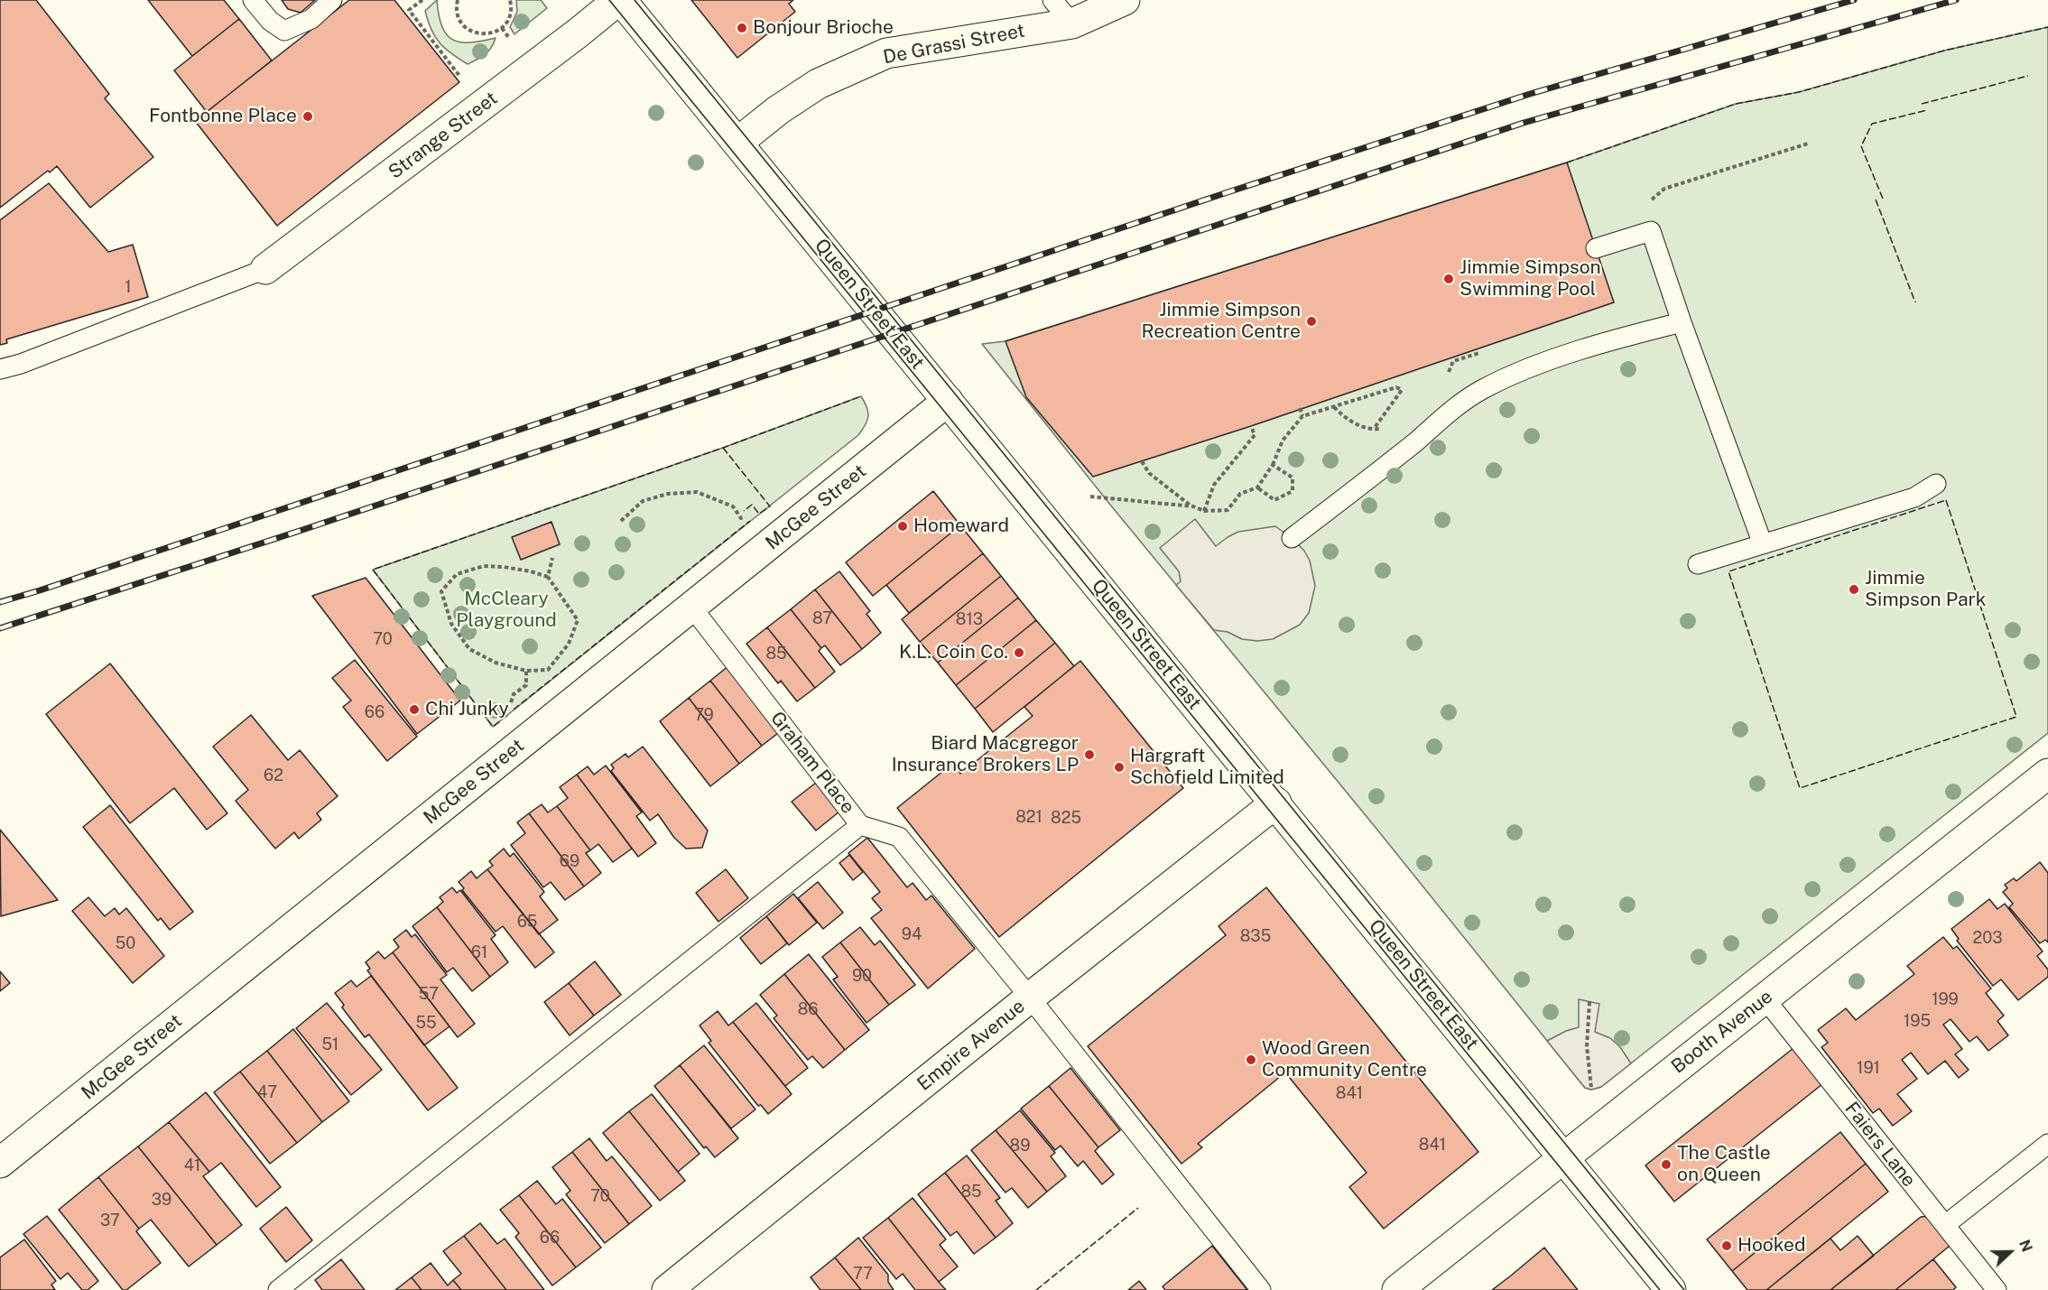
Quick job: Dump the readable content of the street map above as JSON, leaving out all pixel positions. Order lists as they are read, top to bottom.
{
  "streets": {
    "street": [
      "De Grassi Street",
      "Strange Street",
      "Queen Street East",
      "McGee Street",
      "Booth Avenue",
      "Empire Avenue"
    ],
    "lane": ["Graham Place", "Faiers Lane"]
  },
  "crossings": [
    ["De Grassi Street", "Queen Street East"],
    ["Strange Street", "Queen Street East"],
    ["Queen Street East", "McGee Street"],
    ["Queen Street East", "Booth Avenue"],
    ["Queen Street East", "Empire Avenue"],
    ["McGee Street", "Graham Place"],
    ["Graham Place", "Empire Avenue"],
    ["Booth Avenue", "Faiers Lane"]
  ],
  "parks": ["McCleary Playground"],
  "places": [
    "Bonjour Brioche",
    "Fontbonne Place",
    "Jimmie Simpson Swimming Pool",
    "Jimmie Simpson Recreation Centre",
    "Homeward",
    "Jimmie Simpson Park",
    "K.L. Coin Co.",
    "Chi Junky",
    "Biard Macgregor Insurance Brokers LP",
    "Hargraft Schofield Limited",
    "Wood Green Community Centre",
    "The Castle on Queen",
    "Hooked"
  ],
  "house_numbers": [
    "1",
    "87",
    "813",
    "70",
    "85",
    "66",
    "79",
    "62",
    "821",
    "825",
    "69",
    "65",
    "94",
    "835",
    "203",
    "50",
    "61",
    "90",
    "57",
    "199",
    "86",
    "195",
    "55",
    "51",
    "191",
    "47",
    "841",
    "841",
    "89",
    "41",
    "85",
    "70",
    "39",
    "37",
    "66",
    "77"
  ],
  "north": "right"
}
